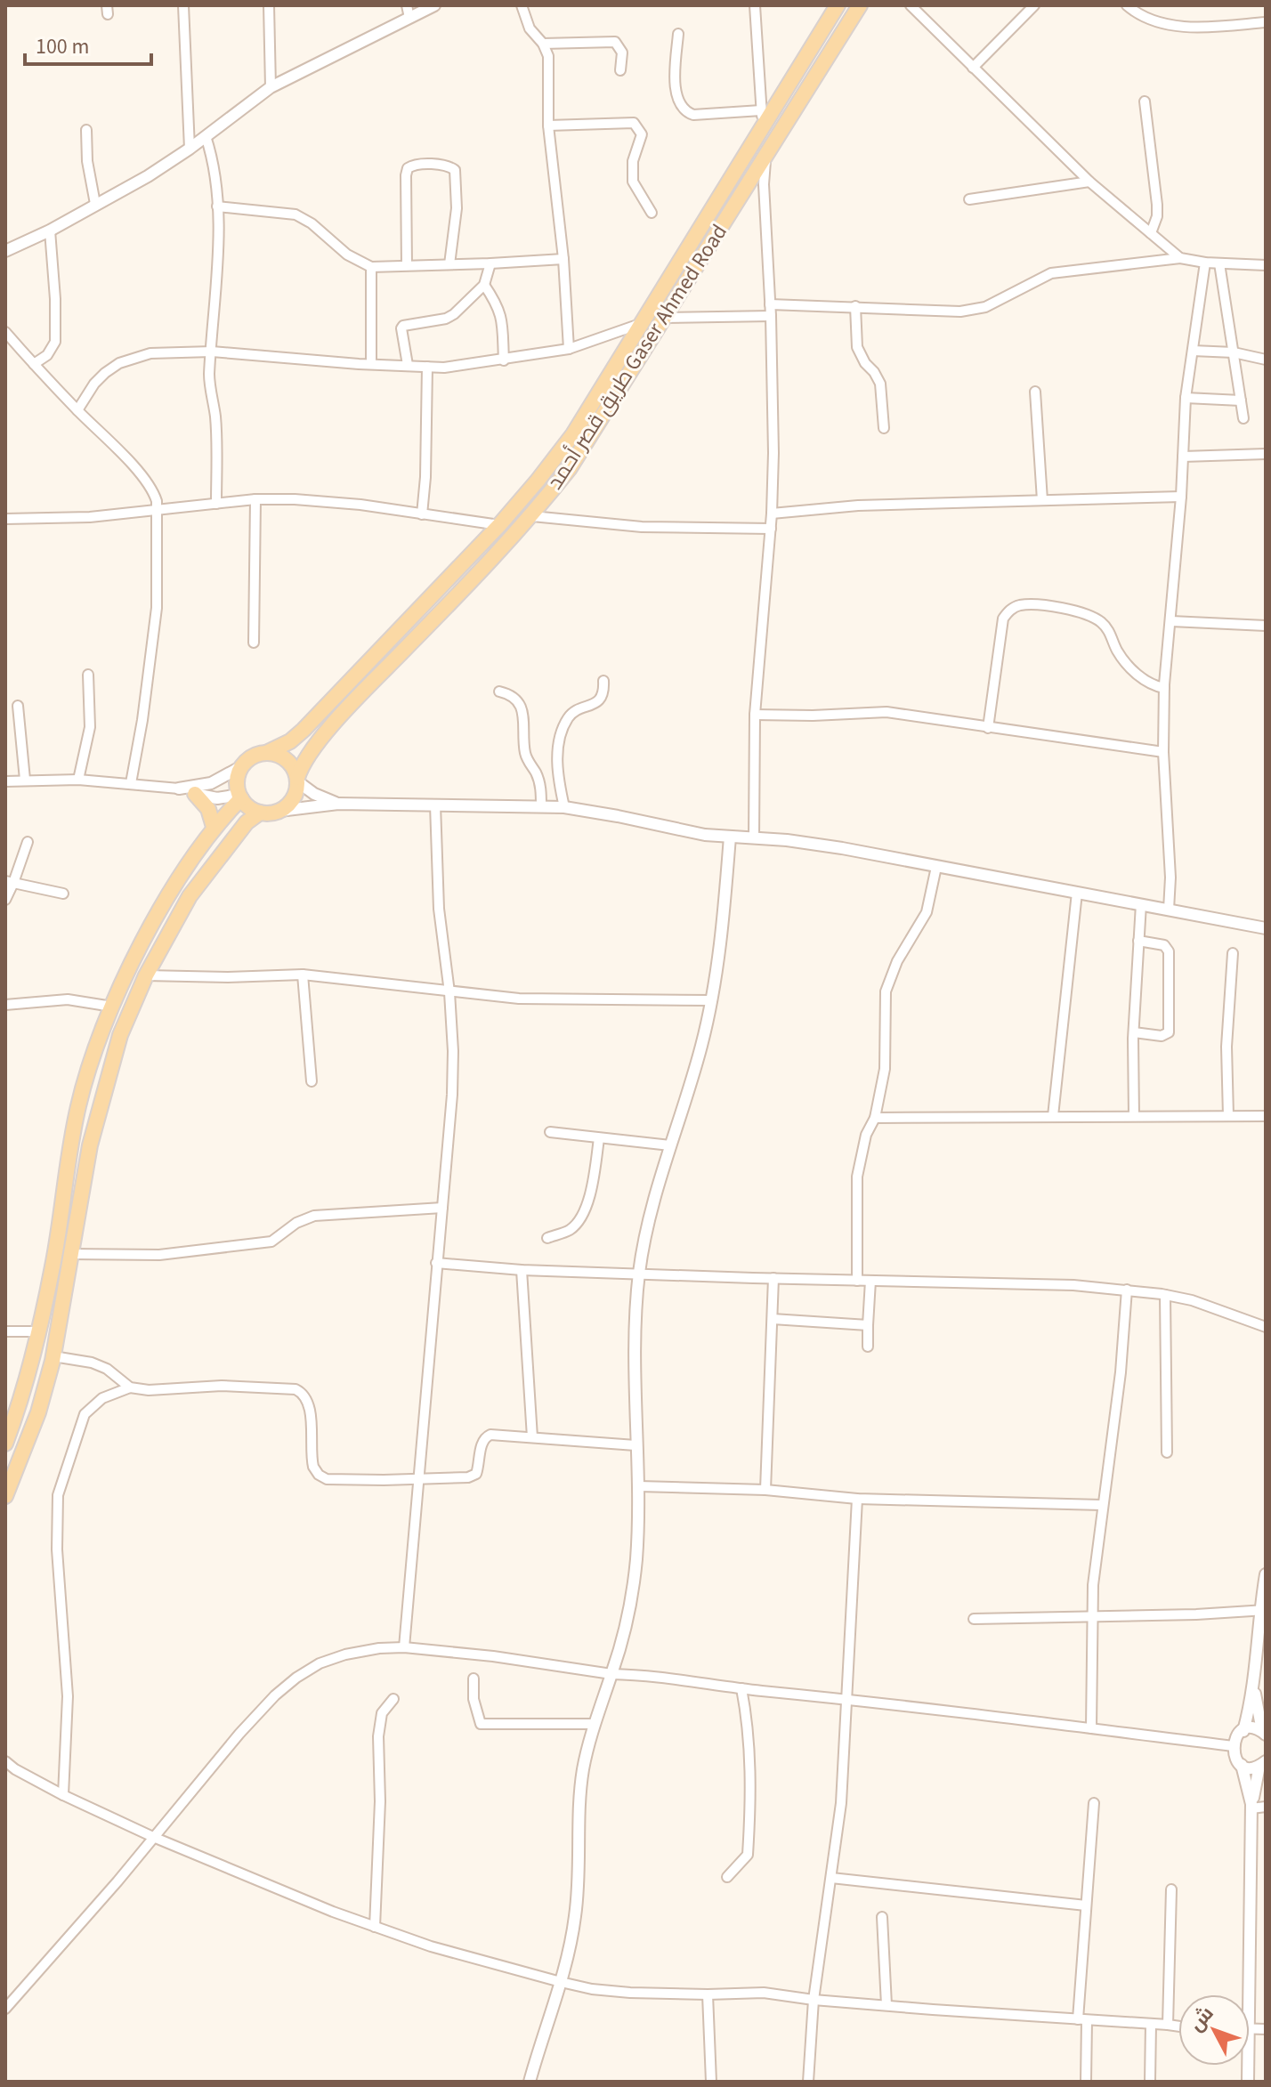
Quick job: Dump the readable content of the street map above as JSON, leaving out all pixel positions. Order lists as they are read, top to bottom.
{
  "streets": {
    "main road": ["طريق قصر أحمد Gaser Ahmed Road"]
  },
  "scale_bar": "100 m",
  "north": "top left"
}
